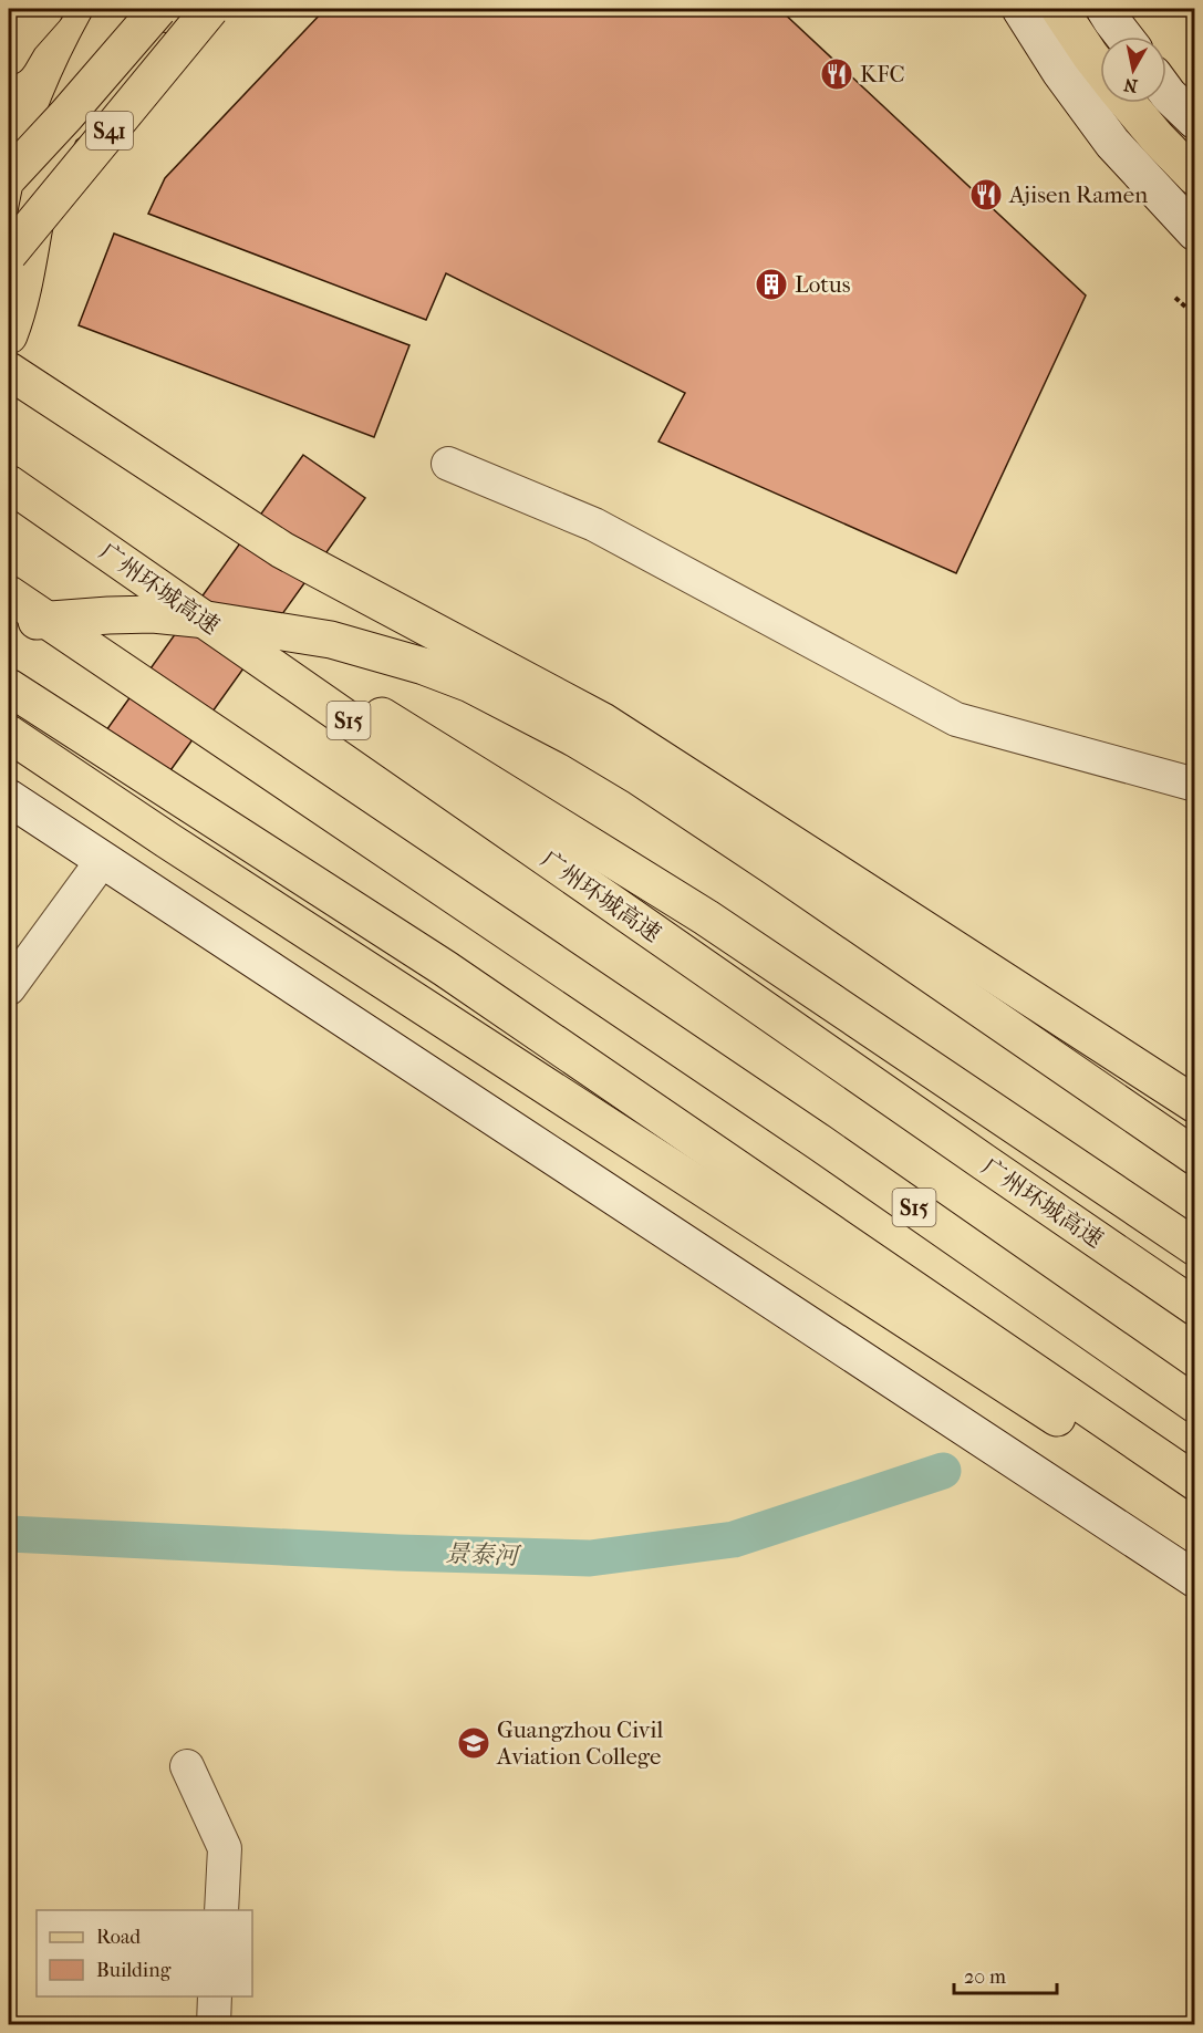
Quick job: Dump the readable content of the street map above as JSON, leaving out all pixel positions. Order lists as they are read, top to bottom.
{
  "streets": {
    "main road": ["S41", "广州环城高速", "S15"]
  },
  "water": ["景泰河"],
  "places": {
    "restaurant": ["KFC", "Ajisen Ramen"],
    "building": ["Lotus"],
    "school or university": ["Guangzhou Civil Aviation College"]
  },
  "legend": ["Road", "Building"],
  "scale_bar": "20 m",
  "north": "bottom"
}
